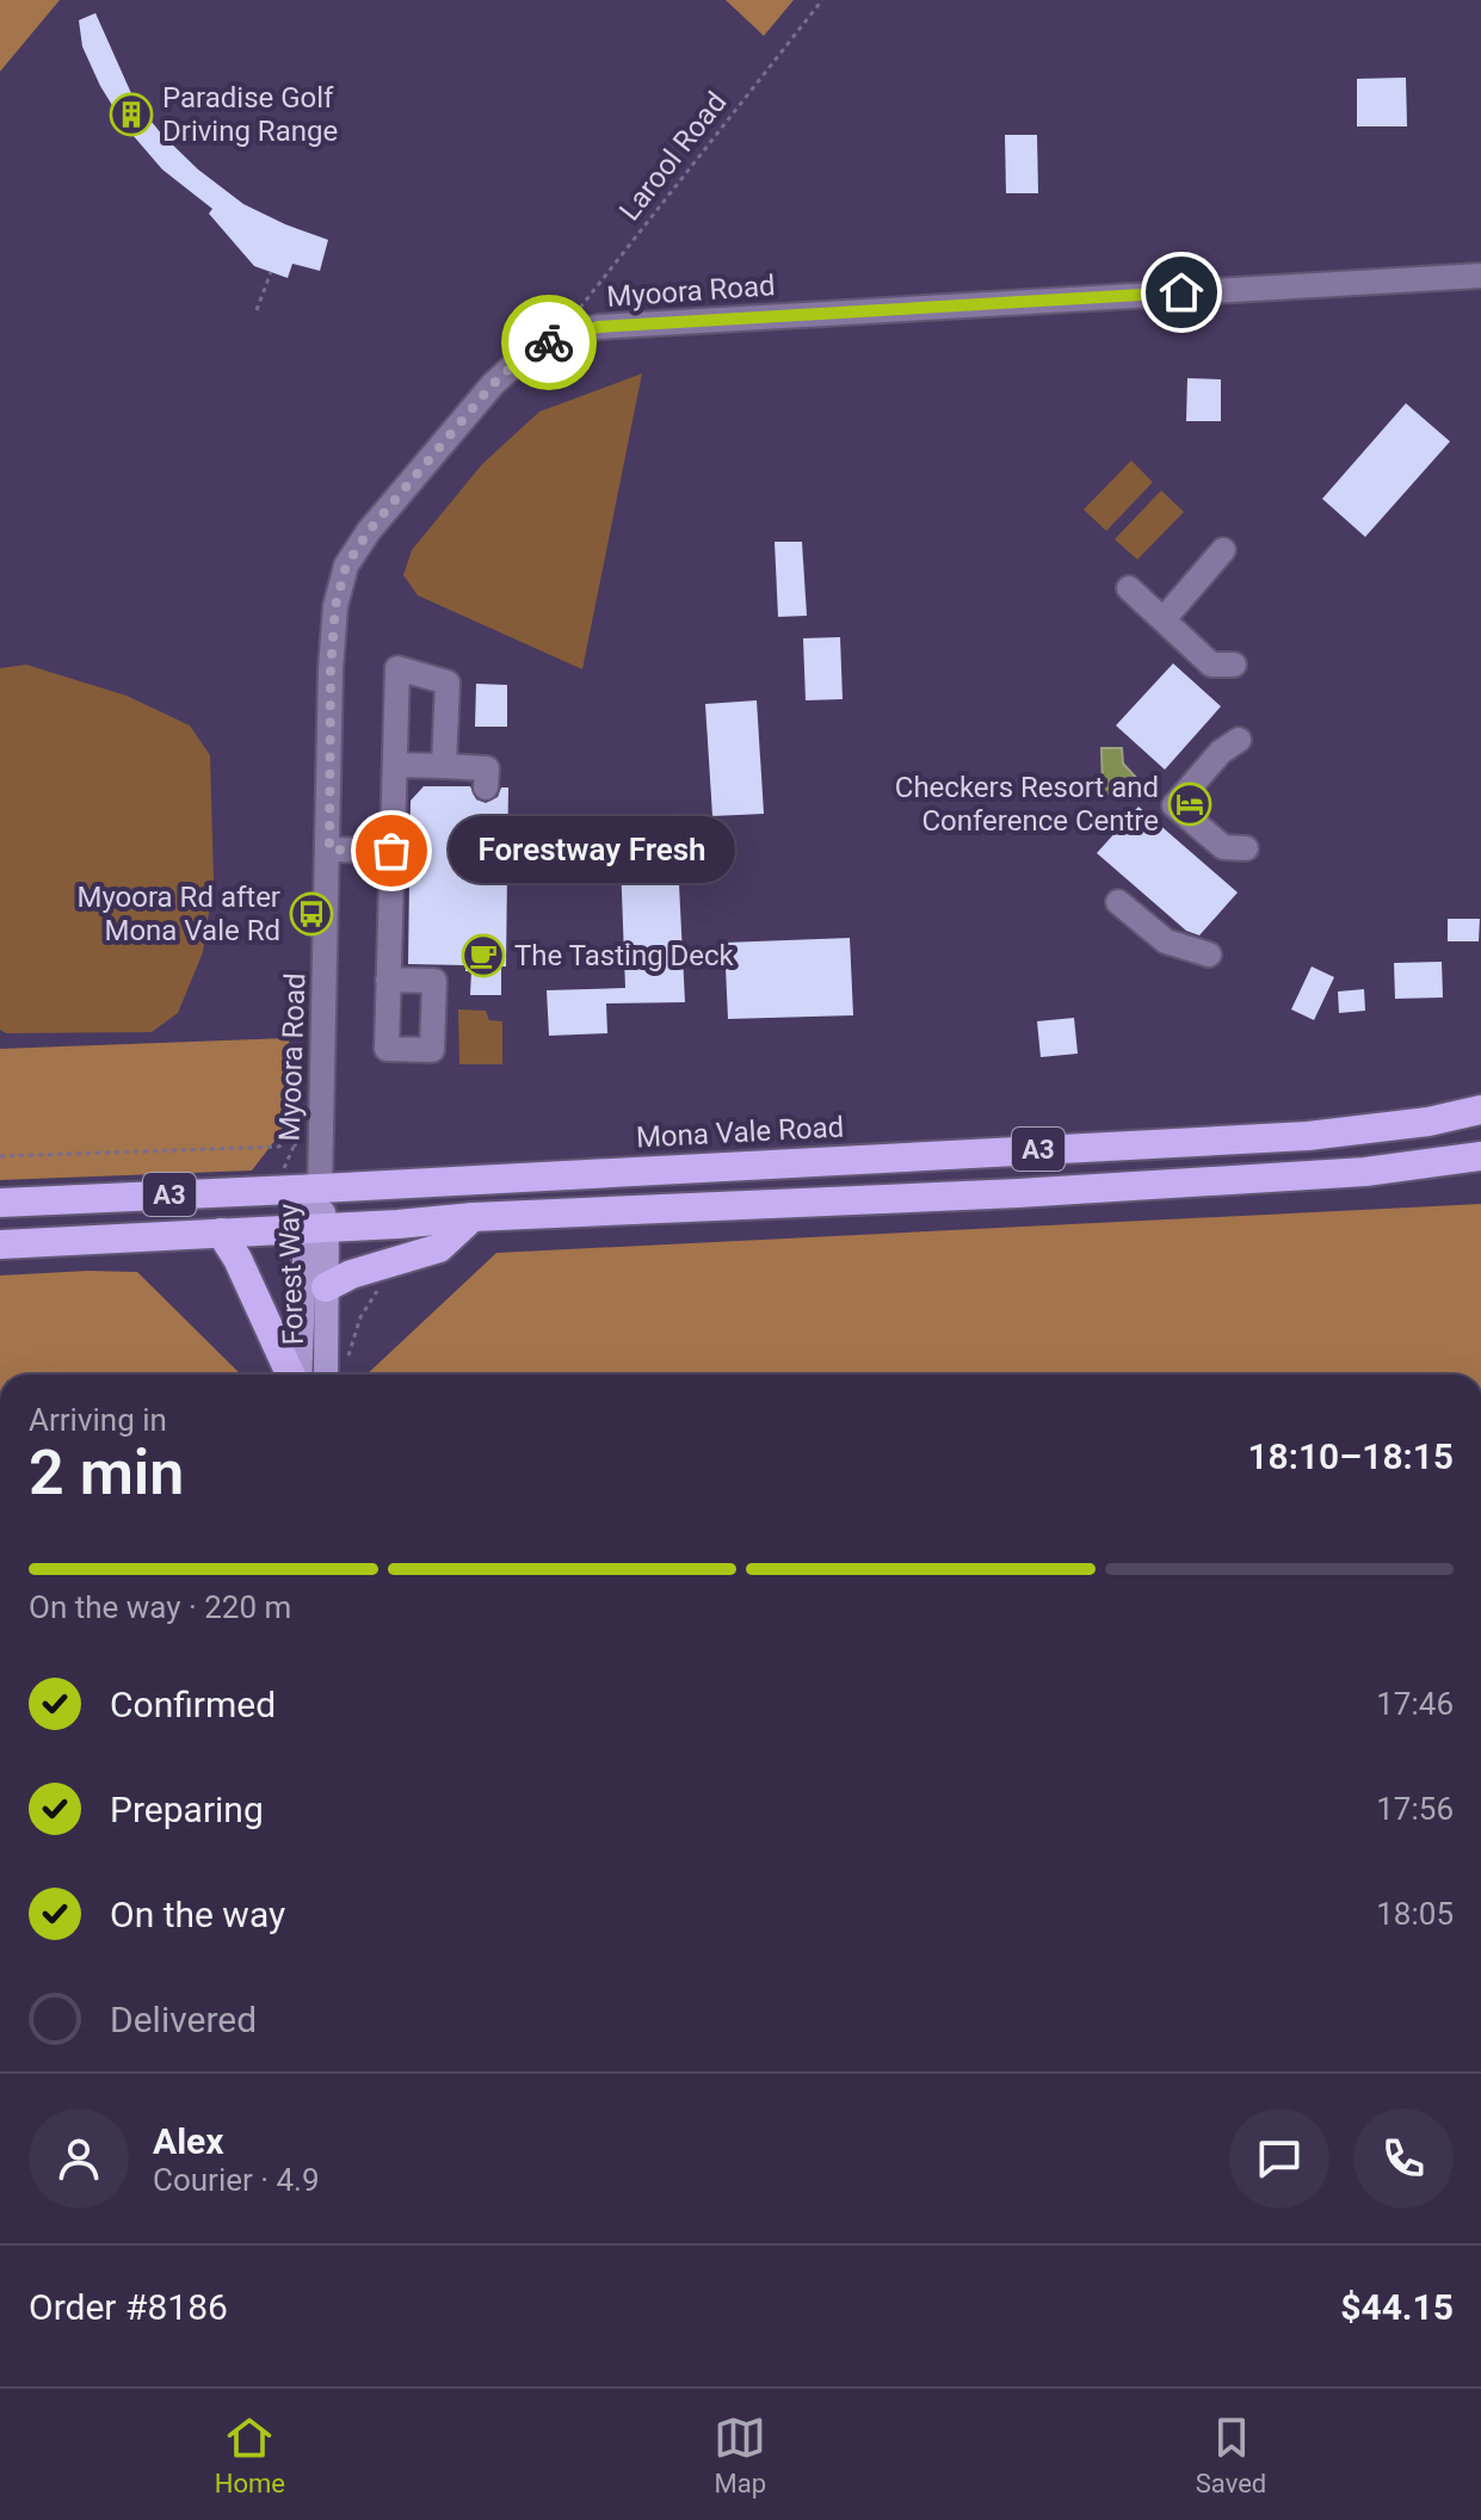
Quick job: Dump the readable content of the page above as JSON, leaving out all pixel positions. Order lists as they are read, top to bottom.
{
  "streets": {
    "highway": ["Mona Vale Road", "A3"],
    "main road": ["Forest Way"],
    "street": ["Myoora Road"],
    "path": ["Larool Road"]
  },
  "crossings": [
    ["Myoora Road", "Mona Vale Road"],
    ["Myoora Road", "Forest Way"],
    ["Mona Vale Road", "Forest Way"],
    ["A3", "Forest Way"]
  ],
  "places": {
    "building": ["Paradise Golf Driving Range"],
    "hotel": ["Checkers Resort and Conference Centre"],
    "other": ["Forestway Fresh"],
    "bus stop": ["Myoora Rd after Mona Vale Rd"],
    "cafe": ["The Tasting Deck"]
  },
  "page": {
    "bubble": "Forestway Fresh",
    "heading": ["2 min", "Arriving in", "18:10–18:15"],
    "panel": [
      "Alex",
      "Courier · 4.9",
      "Order #8186",
      "$44.15"
    ],
    "bar": "On the way · 220 m",
    "list": [
      ["Confirmed", "17:46"],
      ["Preparing", "17:56"],
      ["On the way", "18:05"],
      "Delivered"
    ],
    "tabs": ["Home", "Map", "Saved"]
  }
}
